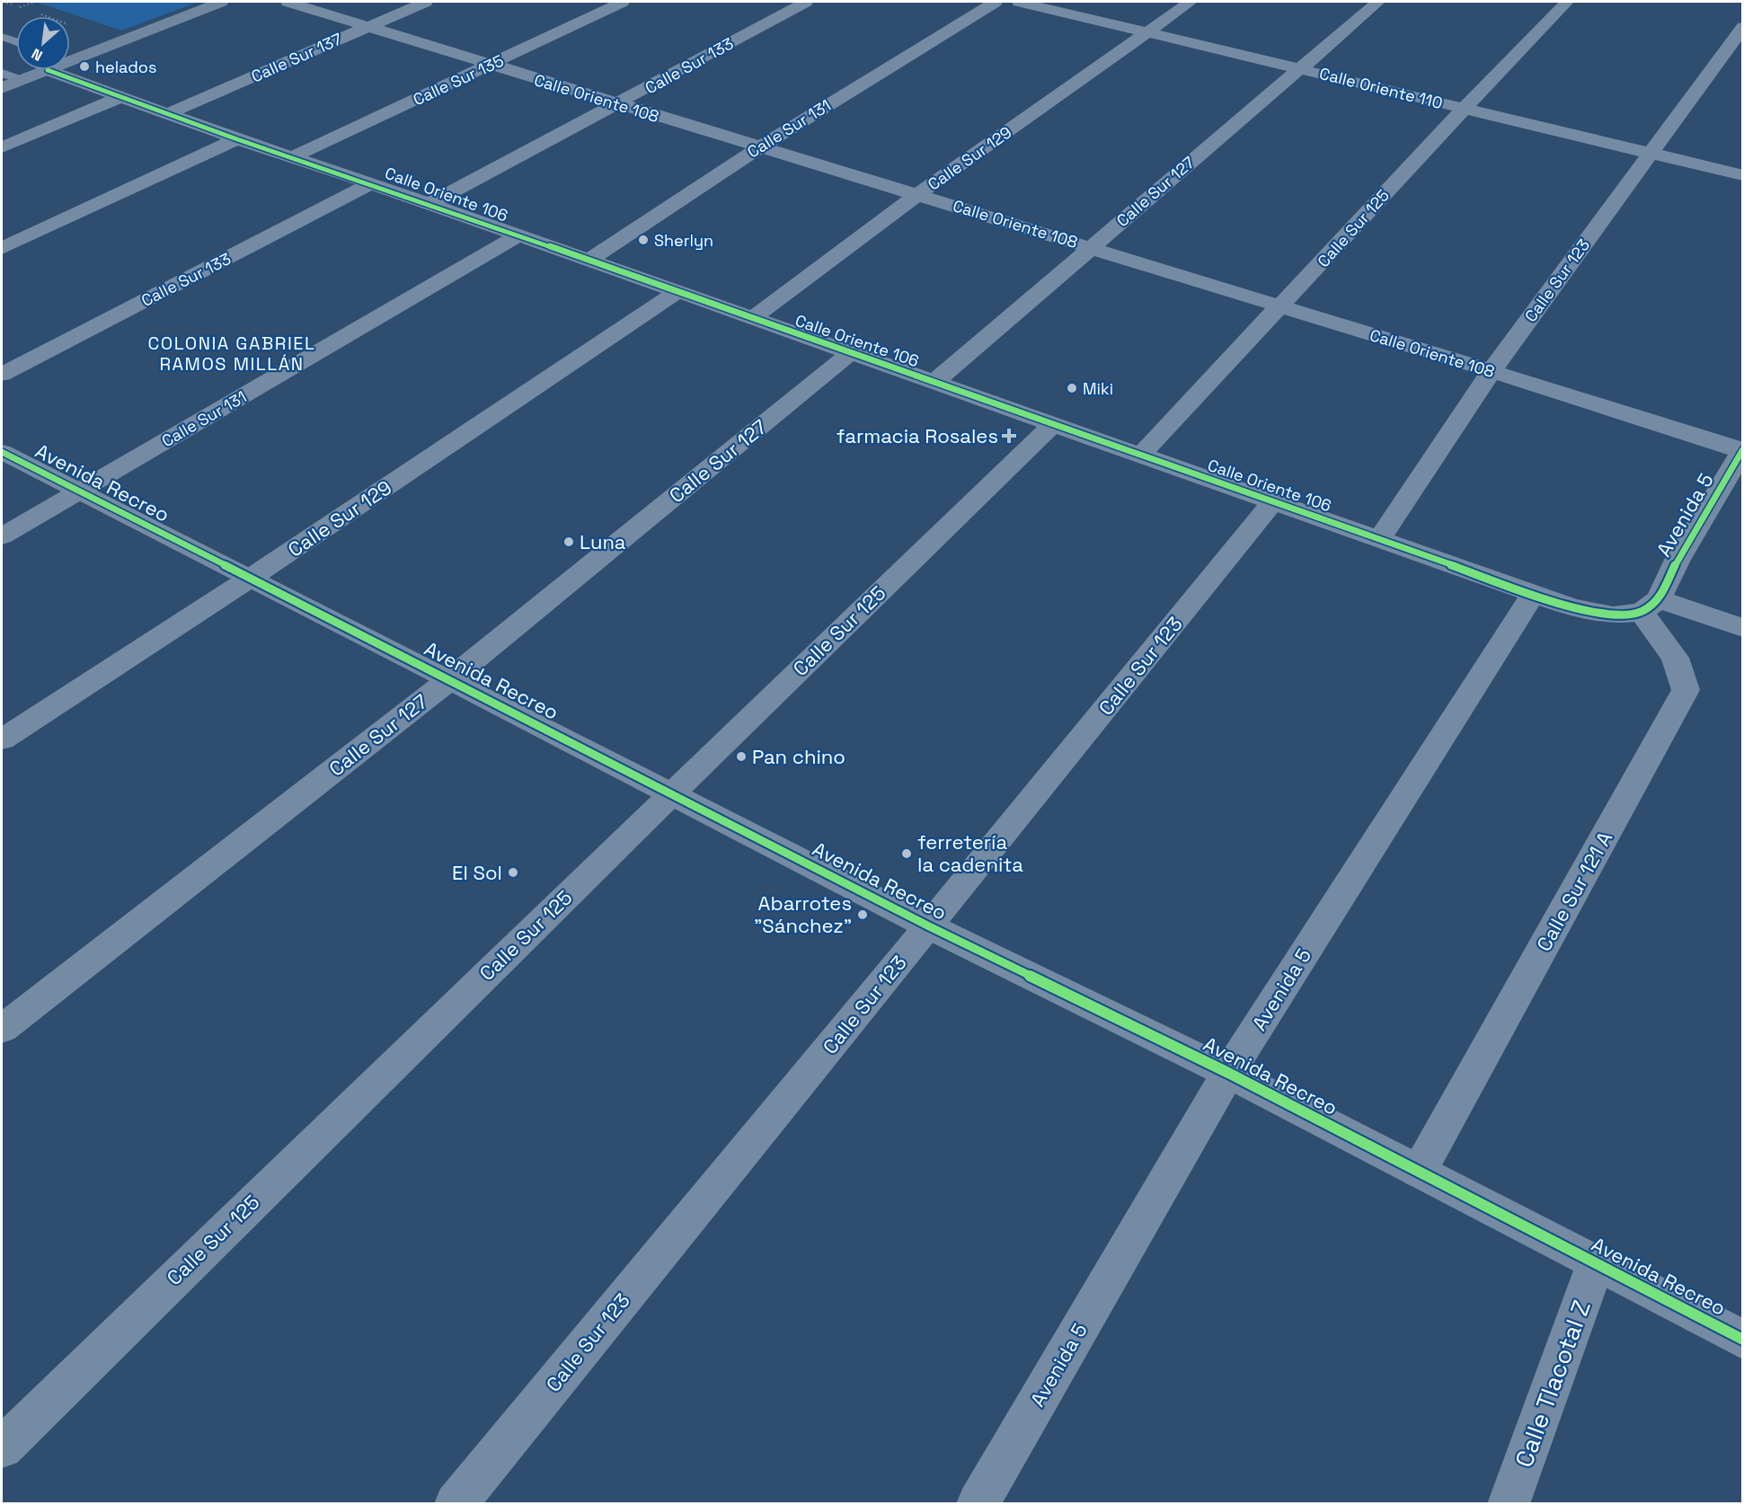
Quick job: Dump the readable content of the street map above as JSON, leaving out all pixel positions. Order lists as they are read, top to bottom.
{
  "streets": {
    "street": [
      "Calle Sur 137",
      "Calle Sur 133",
      "Calle Sur 135",
      "Calle Oriente 110",
      "Calle Oriente 108",
      "Calle Sur 131",
      "Calle Sur 129",
      "Calle Sur 127",
      "Calle Oriente 106",
      "Calle Sur 125",
      "Calle Sur 123",
      "Avenida Recreo",
      "Avenida 5",
      "Calle Sur 121 A",
      "Calle Tlacotal Z"
    ]
  },
  "crossings": [
    ["Calle Sur 137", "Calle Oriente 108"],
    ["Calle Sur 137", "Calle Oriente 106"],
    ["Calle Sur 133", "Calle Oriente 108"],
    ["Calle Sur 133", "Calle Oriente 106"],
    ["Calle Sur 135", "Calle Oriente 108"],
    ["Calle Sur 135", "Calle Oriente 106"],
    ["Calle Oriente 110", "Calle Sur 129"],
    ["Calle Oriente 110", "Calle Sur 127"],
    ["Calle Oriente 110", "Calle Sur 125"],
    ["Calle Oriente 110", "Calle Sur 123"],
    ["Calle Oriente 108", "Calle Sur 131"],
    ["Calle Oriente 108", "Calle Sur 129"],
    ["Calle Oriente 108", "Calle Sur 127"],
    ["Calle Oriente 108", "Calle Sur 125"],
    ["Calle Oriente 108", "Calle Sur 123"],
    ["Calle Oriente 108", "Avenida 5"],
    ["Calle Sur 131", "Calle Oriente 106"],
    ["Calle Sur 131", "Avenida Recreo"],
    ["Calle Sur 129", "Calle Oriente 106"],
    ["Calle Sur 129", "Avenida Recreo"],
    ["Calle Sur 127", "Calle Oriente 106"],
    ["Calle Sur 127", "Avenida Recreo"],
    ["Calle Oriente 106", "Calle Sur 125"],
    ["Calle Oriente 106", "Calle Sur 123"],
    ["Calle Oriente 106", "Avenida 5"],
    ["Calle Oriente 106", "Calle Sur 121 A"],
    ["Calle Sur 125", "Avenida Recreo"],
    ["Calle Sur 123", "Avenida Recreo"],
    ["Avenida Recreo", "Avenida 5"],
    ["Avenida Recreo", "Calle Sur 121 A"],
    ["Avenida Recreo", "Calle Tlacotal Z"],
    ["Avenida 5", "Calle Sur 121 A"]
  ],
  "districts": ["COLONIA GABRIEL RAMOS MILLÁN"],
  "places": {
    "other": [
      "helados",
      "Sherlyn",
      "Miki",
      "Luna",
      "Pan chino",
      "ferretería la cadenita",
      "El Sol",
      "Abarrotes \"Sánchez\""
    ],
    "health": ["farmacia Rosales"]
  },
  "north": "bottom left"
}
